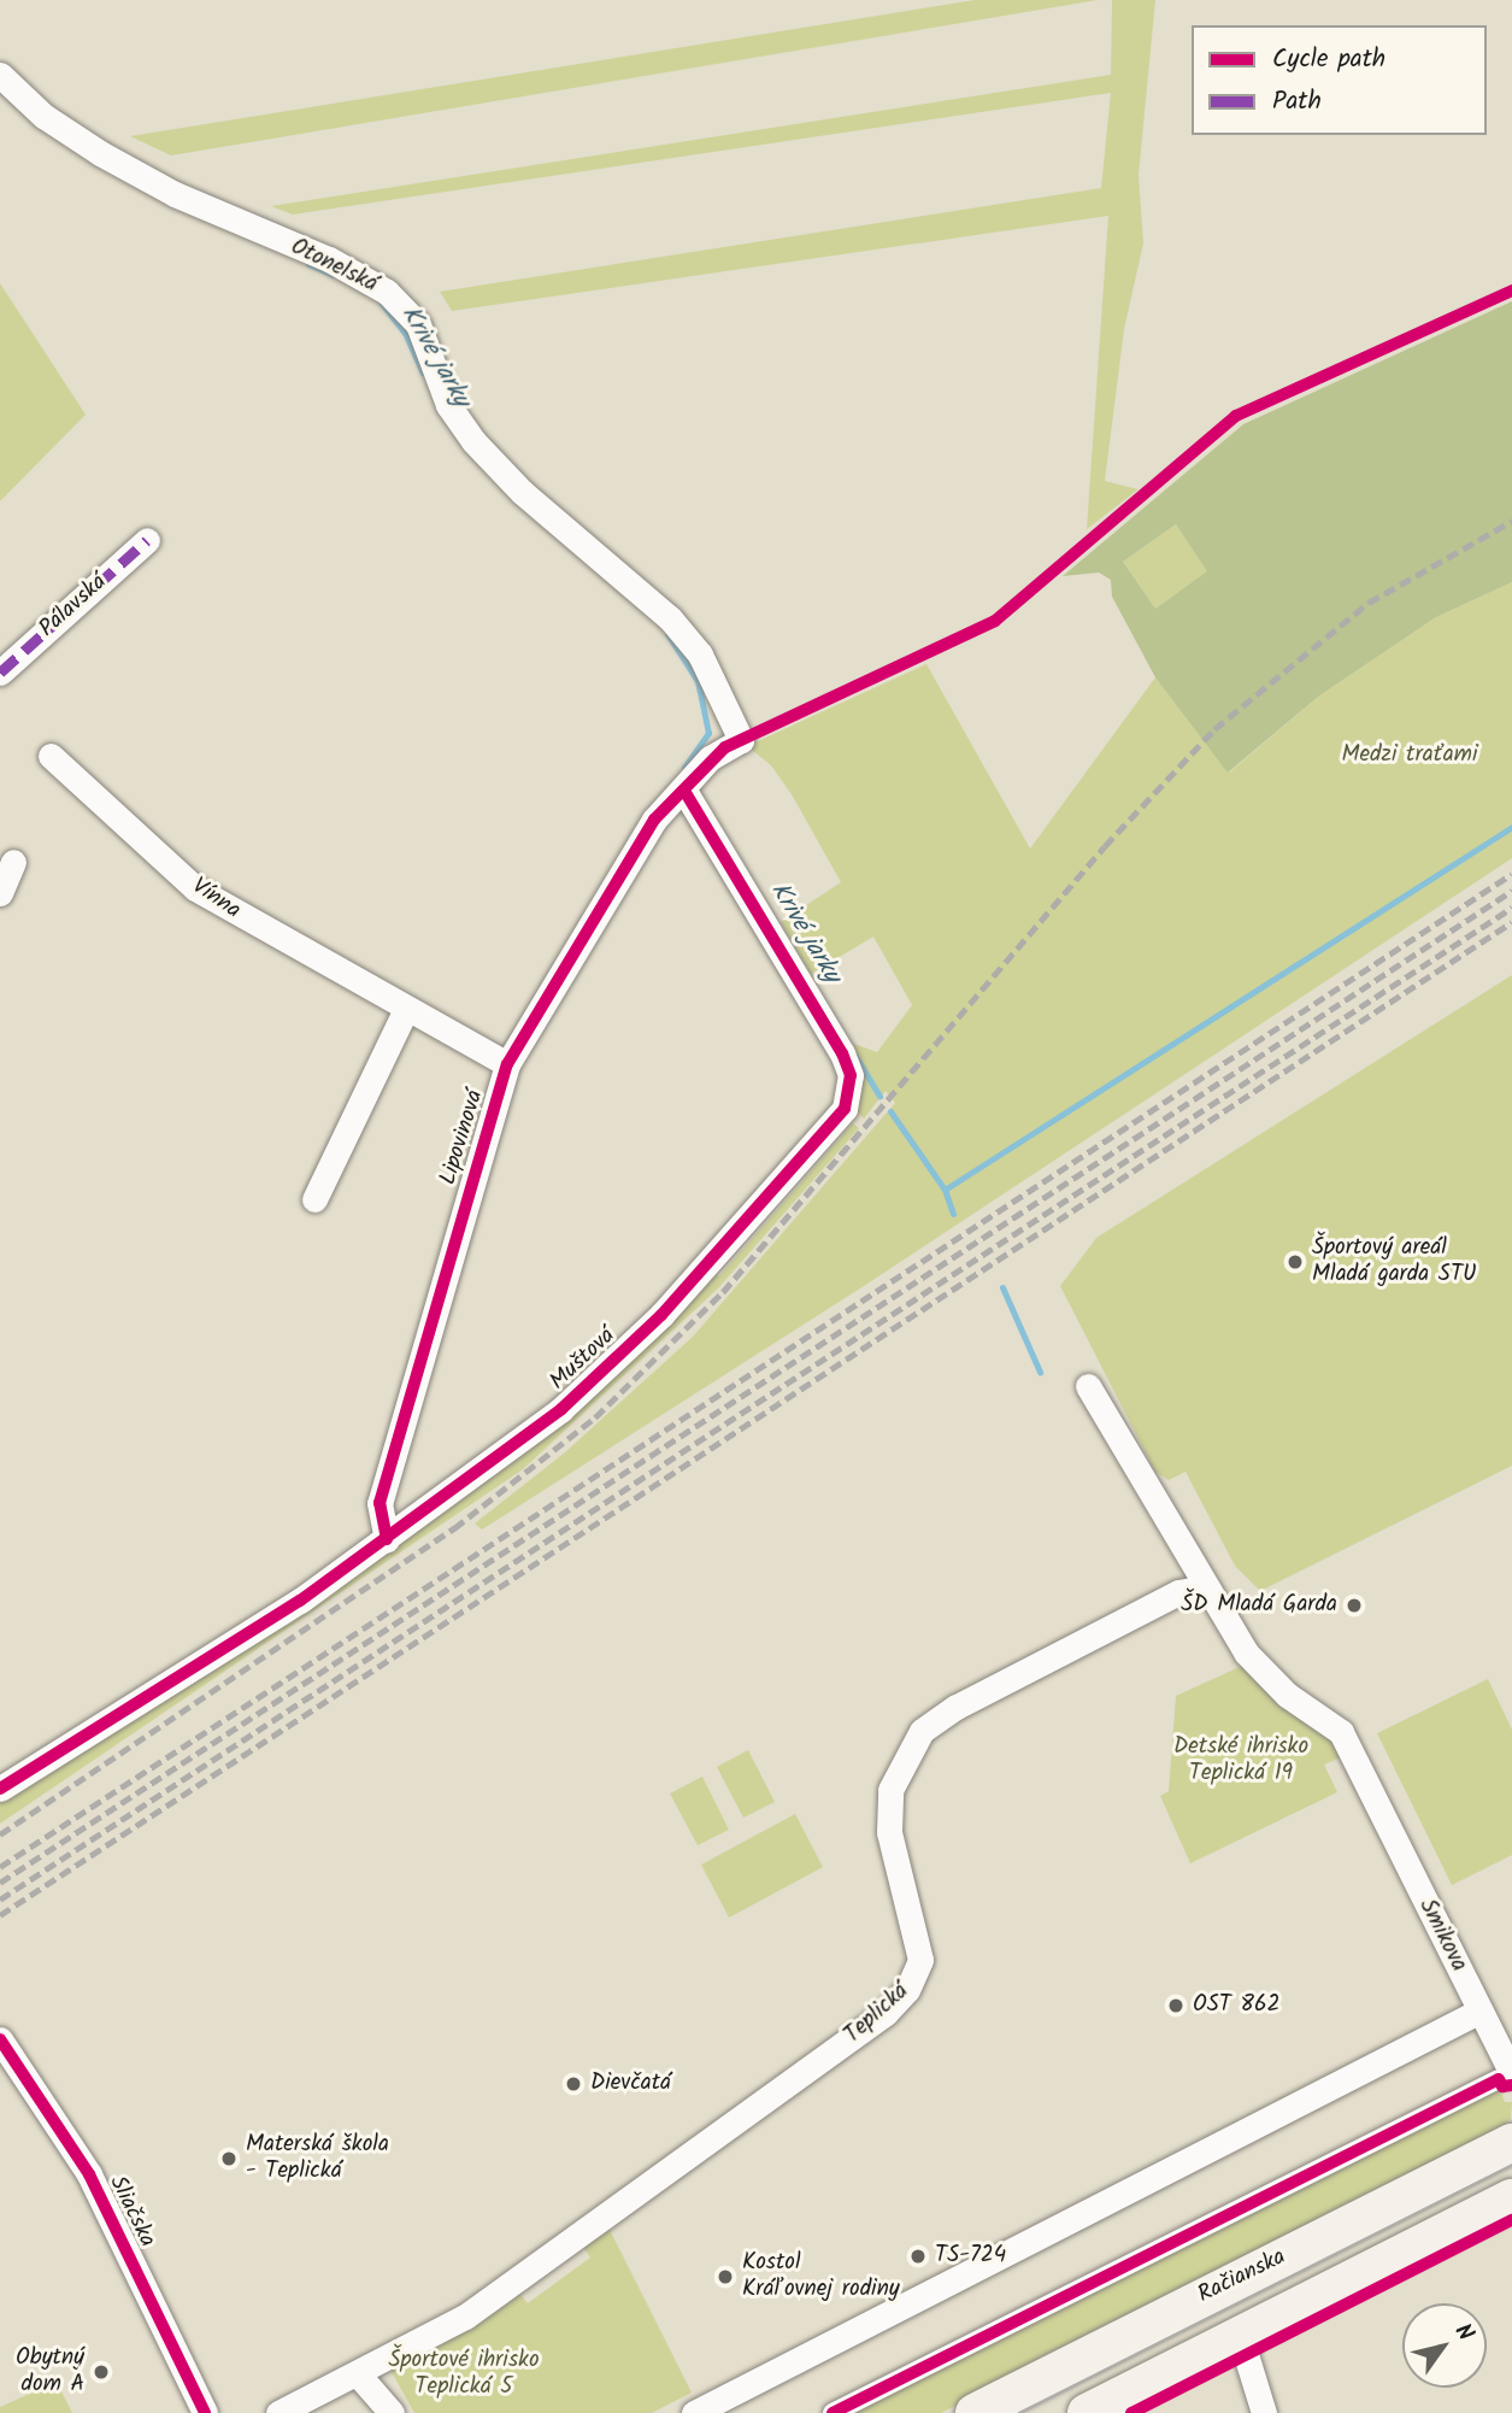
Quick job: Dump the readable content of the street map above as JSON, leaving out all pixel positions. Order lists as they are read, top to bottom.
{
  "streets": {
    "main road": ["Račianska"],
    "street": [
      "Otonelská",
      "Pálavská",
      "Vínna",
      "Lipovinová",
      "Muštová",
      "Smikova",
      "Teplická",
      "Sliačska"
    ]
  },
  "crossings": [
    ["Otonelská", "Lipovinová"],
    ["Vínna", "Lipovinová"],
    ["Lipovinová", "Muštová"],
    ["Smikova", "Teplická"]
  ],
  "water": ["Krivé jarky"],
  "parks": ["Medzi traťami", "Detské ihrisko Teplická 19", "Športové ihrisko Teplická 5"],
  "places": [
    "Športový areál Mladá garda STU",
    "ŠD Mladá Garda",
    "OST 862",
    "Dievčatá",
    "Materská škola - Teplická",
    "TS-724",
    "Kostol Kráľovnej rodiny",
    "Obytný dom A"
  ],
  "legend": ["Cycle path", "Path"],
  "north": "top right"
}
